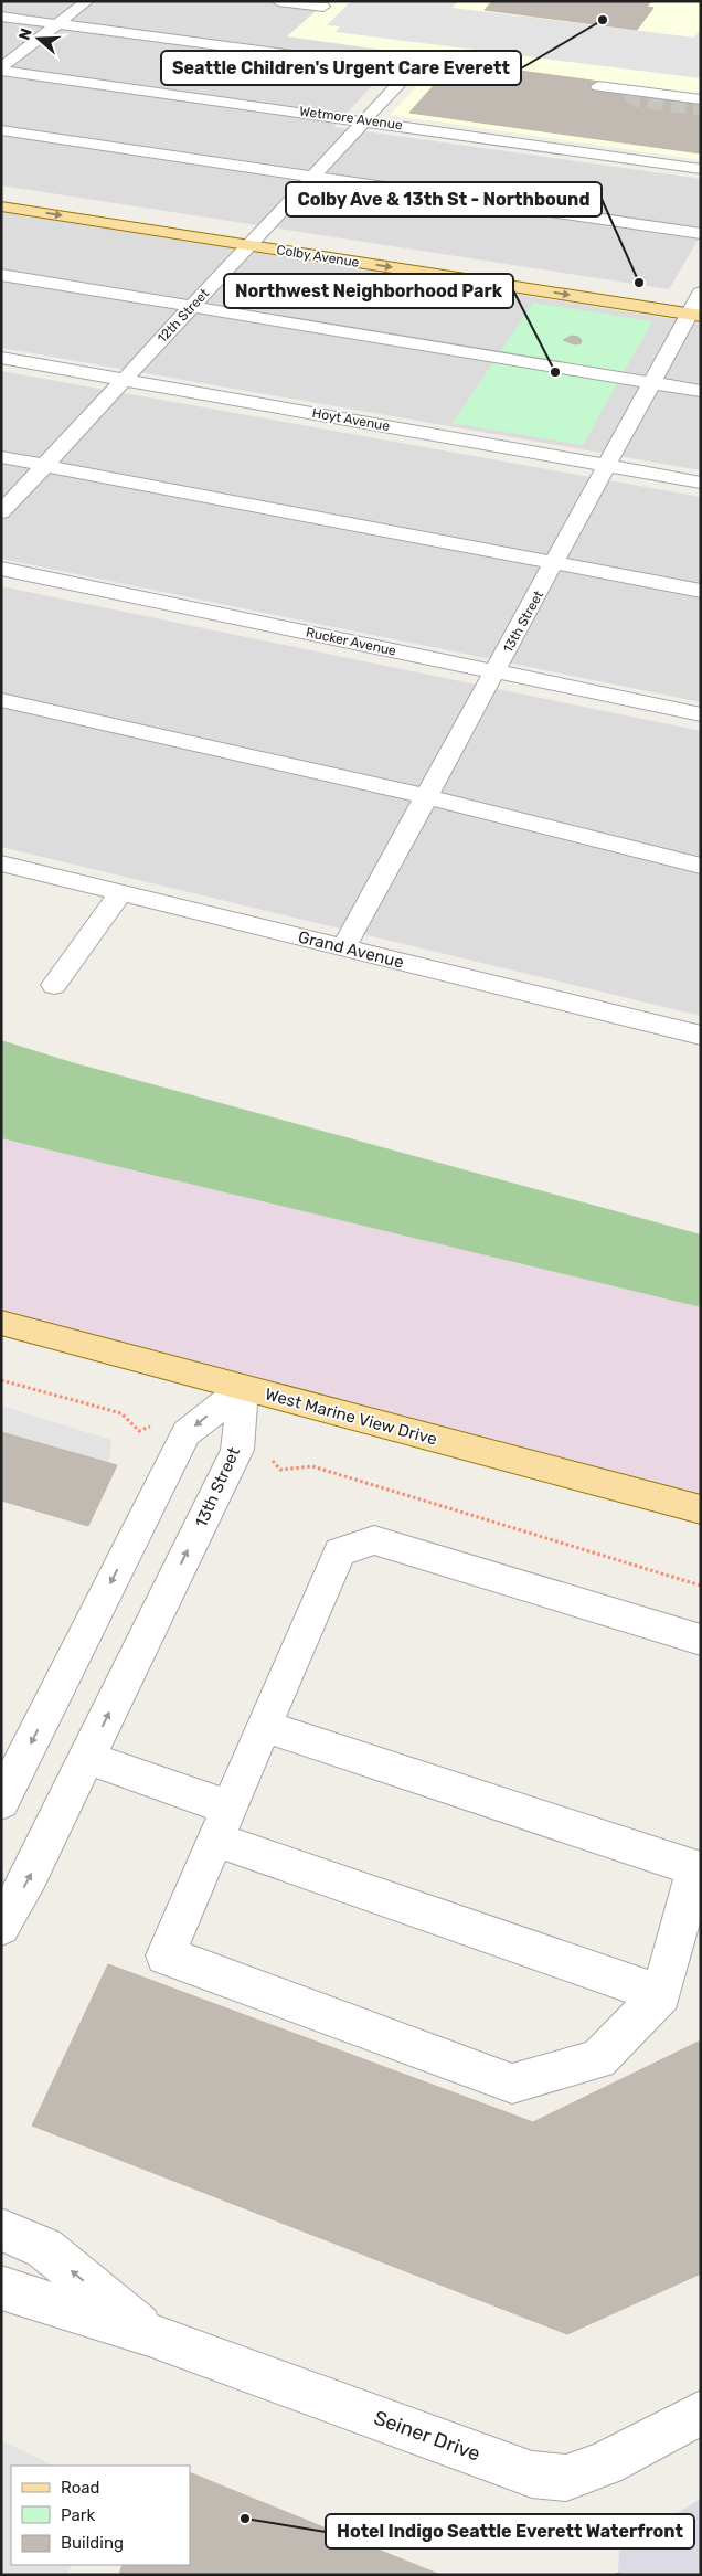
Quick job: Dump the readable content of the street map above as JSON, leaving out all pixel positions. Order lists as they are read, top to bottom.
{
  "streets": {
    "main road": ["Colby Avenue", "West Marine View Drive"],
    "street": [
      "Wetmore Avenue",
      "12th Street",
      "Hoyt Avenue",
      "13th Street",
      "Rucker Avenue",
      "Grand Avenue",
      "Seiner Drive"
    ]
  },
  "crossings": [
    ["Wetmore Avenue", "12th Street"],
    ["Colby Avenue", "12th Street"],
    ["Colby Avenue", "13th Street"],
    ["12th Street", "Hoyt Avenue"],
    ["Hoyt Avenue", "13th Street"],
    ["13th Street", "Rucker Avenue"],
    ["13th Street", "Grand Avenue"],
    ["13th Street", "West Marine View Drive"]
  ],
  "places": [
    "Seattle Children's Urgent Care Everett",
    "Colby Ave & 13th St - Northbound",
    "Northwest Neighborhood Park",
    "Hotel Indigo Seattle Everett Waterfront"
  ],
  "legend": ["Road", "Park", "Building"],
  "north": "left"
}
